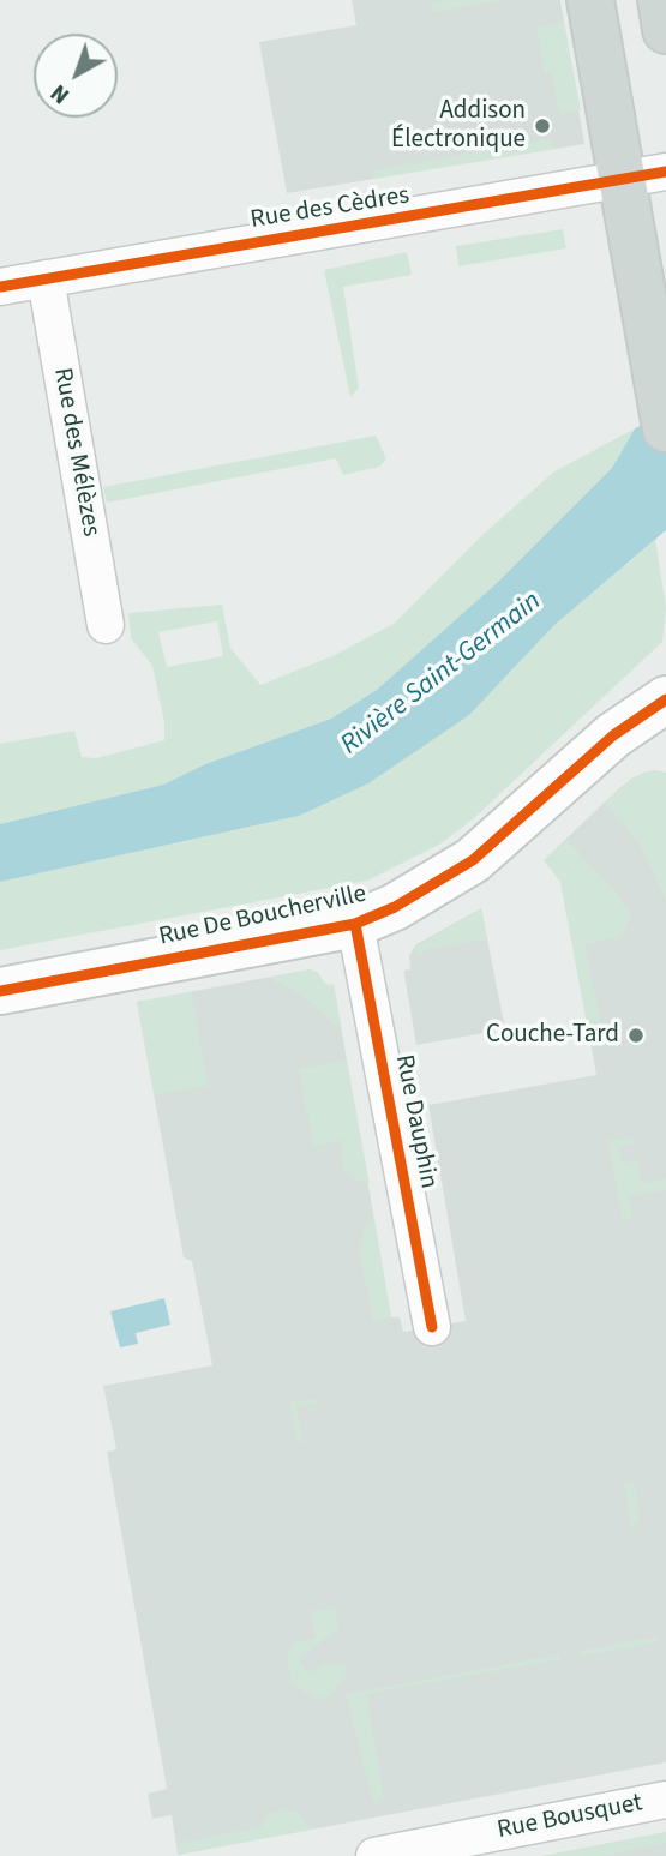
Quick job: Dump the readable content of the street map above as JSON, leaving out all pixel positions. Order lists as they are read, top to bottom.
{
  "streets": {
    "street": [
      "Rue des Cèdres",
      "Rue des Mélèzes",
      "Rue De Boucherville",
      "Rue Dauphin",
      "Rue Bousquet"
    ]
  },
  "crossings": [
    ["Rue des Cèdres", "Rue des Mélèzes"],
    ["Rue De Boucherville", "Rue Dauphin"]
  ],
  "water": ["Rivière Saint-Germain"],
  "places": ["Addison Électronique", "Couche-Tard"],
  "north": "bottom left"
}
